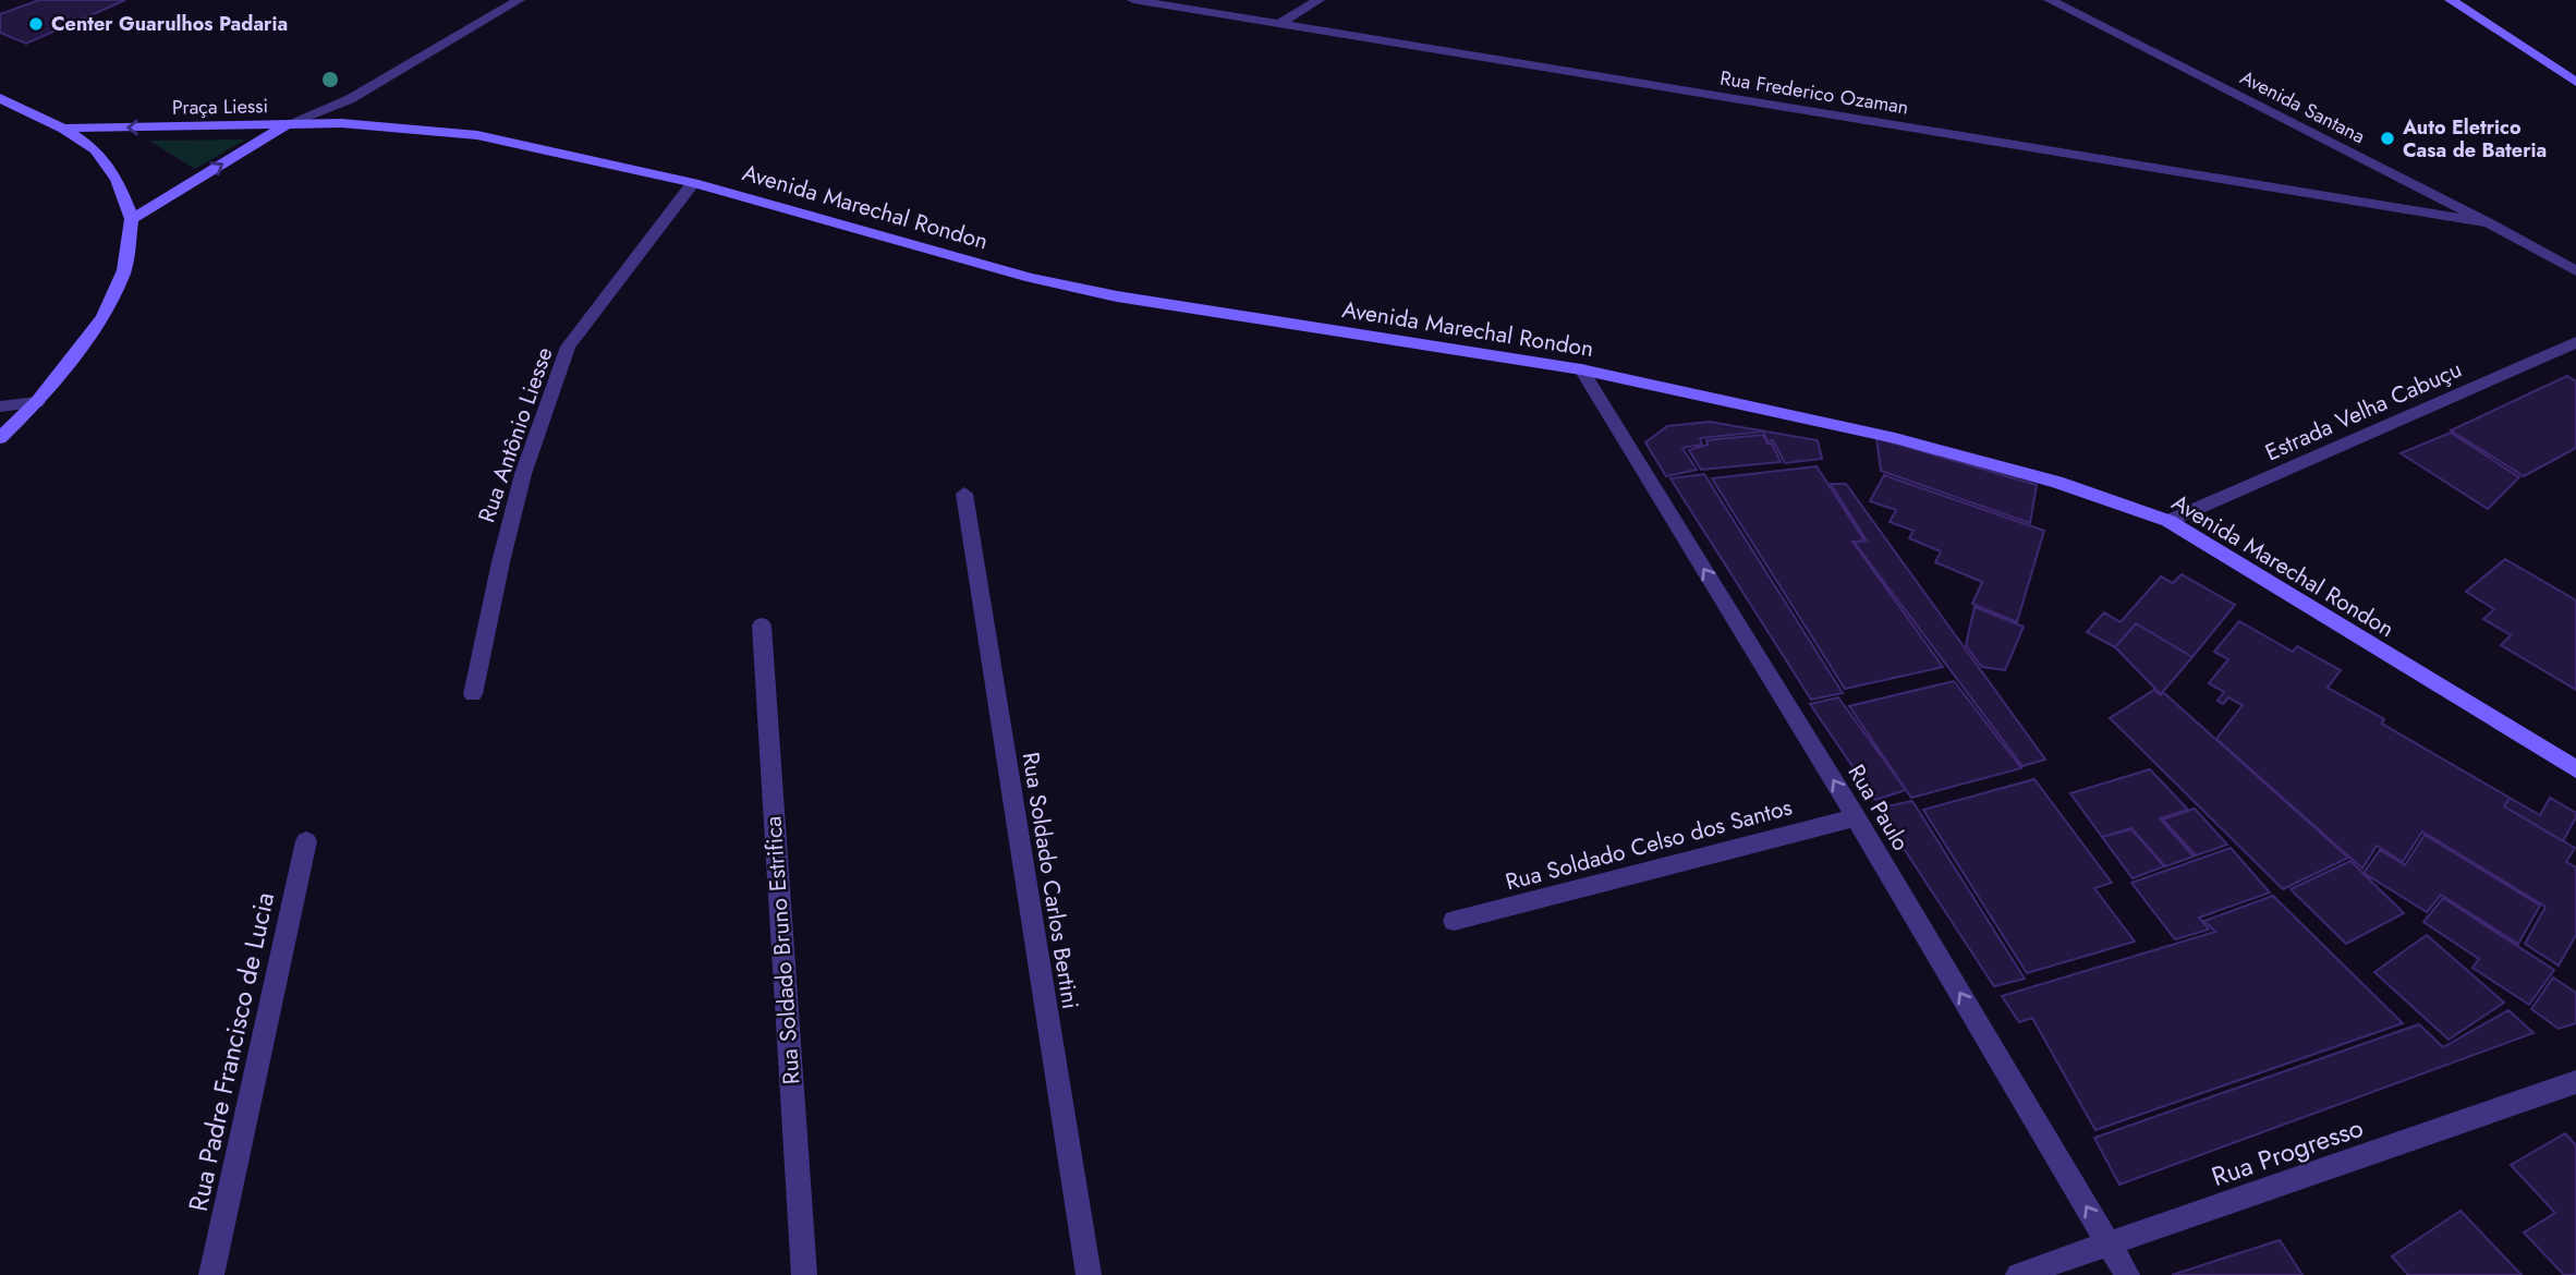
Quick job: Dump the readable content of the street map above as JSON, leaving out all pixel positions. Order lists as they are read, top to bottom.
{
  "streets": {
    "street": [
      "Rua Frederico Ozaman",
      "Praça Liessi",
      "Avenida Santana",
      "Avenida Marechal Rondon",
      "Estrada Velha Cabuçu",
      "Rua Antônio Liesse",
      "Rua Paulo",
      "Rua Soldado Celso dos Santos",
      "Rua Soldado Carlos Bertini",
      "Rua Soldado Bruno Estrifica",
      "Rua Padre Francisco de Lucia",
      "Rua Progresso"
    ]
  },
  "crossings": [
    ["Rua Frederico Ozaman", "Avenida Santana"],
    ["Praça Liessi", "Avenida Marechal Rondon"],
    ["Avenida Marechal Rondon", "Estrada Velha Cabuçu"],
    ["Avenida Marechal Rondon", "Rua Antônio Liesse"],
    ["Avenida Marechal Rondon", "Rua Paulo"],
    ["Rua Paulo", "Rua Soldado Celso dos Santos"],
    ["Rua Paulo", "Rua Progresso"]
  ],
  "one_way": ["Rua Paulo"],
  "places": ["Center Guarulhos Padaria", "Auto Eletrico Casa de Bateria"]
}
